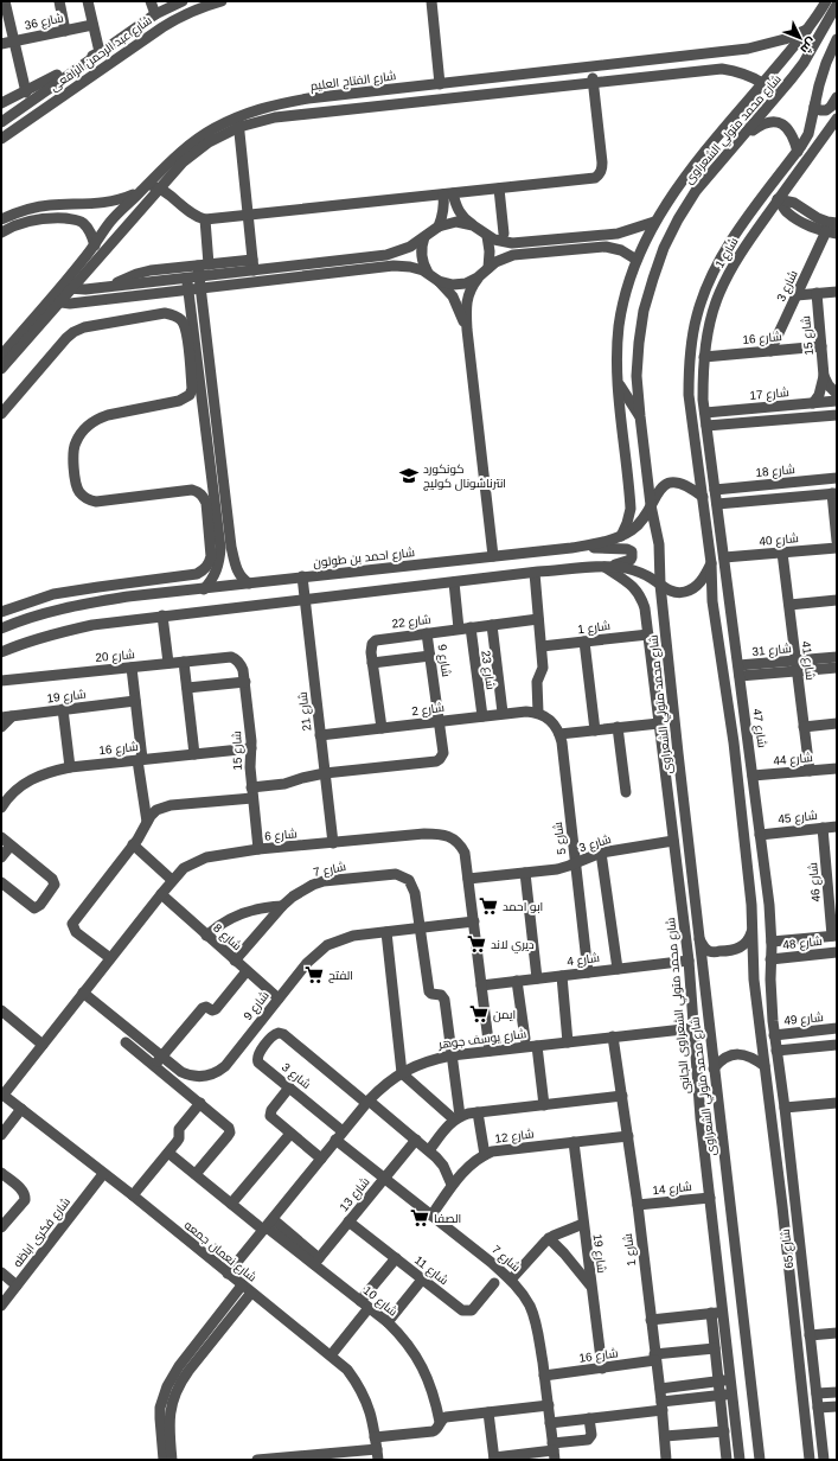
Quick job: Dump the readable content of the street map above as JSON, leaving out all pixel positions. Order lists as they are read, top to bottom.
{
  "streets": {
    "street": [
      "شارع 36",
      "شارع عبد الرحمن الرافعى",
      "شارع الفتاح العليم",
      "شارع محمد متولي الشعراوى",
      "شارع 1",
      "شارع 3",
      "شارع 15",
      "شارع 16",
      "شارع 17",
      "شارع 18",
      "شارع 40",
      "شارع احمد بن طولون",
      "شارع 22",
      "شارع 31",
      "شارع 20",
      "شارع 9",
      "شارع 41",
      "شارع 23",
      "شارع 19",
      "شارع 2",
      "شارع 21",
      "شارع 47",
      "شارع 44",
      "شارع 45",
      "شارع 6",
      "شارع 5",
      "شارع 7",
      "شارع 46",
      "شارع 8",
      "شارع 48",
      "شارع 4",
      "شارع محمد متولي الشعراوى الجانبى",
      "شارع 49",
      "شارع يوسف جوهر",
      "شارع 12",
      "شارع 14",
      "شارع 13",
      "شارع فكرى اباظه",
      "شارع 65",
      "شارع نعمان جمعه",
      "شارع 11",
      "شارع 10"
    ]
  },
  "crossings": [
    ["شارع محمد متولي الشعراوى", "شارع احمد بن طولون"],
    ["شارع 1", "شارع 16"],
    ["شارع 1", "شارع 17"],
    ["شارع 1", "شارع 47"],
    ["شارع 1", "شارع محمد متولي الشعراوى الجانبى"],
    ["شارع 1", "شارع يوسف جوهر"],
    ["شارع 1", "شارع 12"],
    ["شارع 1", "شارع 14"],
    ["شارع 3", "شارع 16"],
    ["شارع 3", "شارع 6"],
    ["شارع 3", "شارع 5"],
    ["شارع 3", "شارع محمد متولي الشعراوى الجانبى"],
    ["شارع 3", "شارع يوسف جوهر"],
    ["شارع 15", "شارع 16"],
    ["شارع 15", "شارع 17"],
    ["شارع 15", "شارع 20"],
    ["شارع 15", "شارع 9"],
    ["شارع 15", "شارع 6"],
    ["شارع 16", "شارع 19"],
    ["شارع 16", "شارع 7"],
    ["شارع 18", "شارع 47"],
    ["شارع 40", "شارع 41"],
    ["شارع 40", "شارع 47"],
    ["شارع احمد بن طولون", "شارع 21"],
    ["شارع 22", "شارع 9"],
    ["شارع 22", "شارع 23"],
    ["شارع 22", "شارع 2"],
    ["شارع 31", "شارع 41"],
    ["شارع 31", "شارع 47"],
    ["شارع 9", "شارع 2"],
    ["شارع 9", "شارع 21"],
    ["شارع 9", "شارع 6"],
    ["شارع 9", "شارع 7"],
    ["شارع 9", "شارع 8"],
    ["شارع 41", "شارع 44"],
    ["شارع 23", "شارع 2"],
    ["شارع 19", "شارع 12"],
    ["شارع 2", "شارع 21"],
    ["شارع 21", "شارع 6"],
    ["شارع 47", "شارع 44"],
    ["شارع 47", "شارع 45"],
    ["شارع 47", "شارع 48"],
    ["شارع 47", "شارع 49"],
    ["شارع 47", "شارع 65"],
    ["شارع 45", "شارع 46"],
    ["شارع 6", "شارع 8"],
    ["شارع 6", "شارع 4"],
    ["شارع 6", "شارع يوسف جوهر"],
    ["شارع 6", "شارع نعمان جمعه"],
    ["شارع 5", "شارع 4"],
    ["شارع 7", "شارع 8"],
    ["شارع 7", "شارع يوسف جوهر"],
    ["شارع 7", "شارع 12"],
    ["شارع 7", "شارع 13"],
    ["شارع 46", "شارع 48"],
    ["شارع 4", "شارع محمد متولي الشعراوى الجانبى"],
    ["شارع محمد متولي الشعراوى الجانبى", "شارع يوسف جوهر"],
    ["شارع محمد متولي الشعراوى الجانبى", "شارع 14"],
    ["شارع 49", "شارع 65"],
    ["شارع يوسف جوهر", "شارع نعمان جمعه"],
    ["شارع يوسف جوهر", "شارع 10"],
    ["شارع 13", "شارع 11"],
    ["شارع 13", "شارع 10"],
    ["شارع فكرى اباظه", "شارع نعمان جمعه"]
  ],
  "places": {
    "school or university": ["كونكورد انترناشونال كوليج"],
    "supermarket": [
      "ابو احمد",
      "ديري لاند",
      "الفتح",
      "ايمن",
      "الصفا"
    ]
  },
  "north": "bottom right"
}
